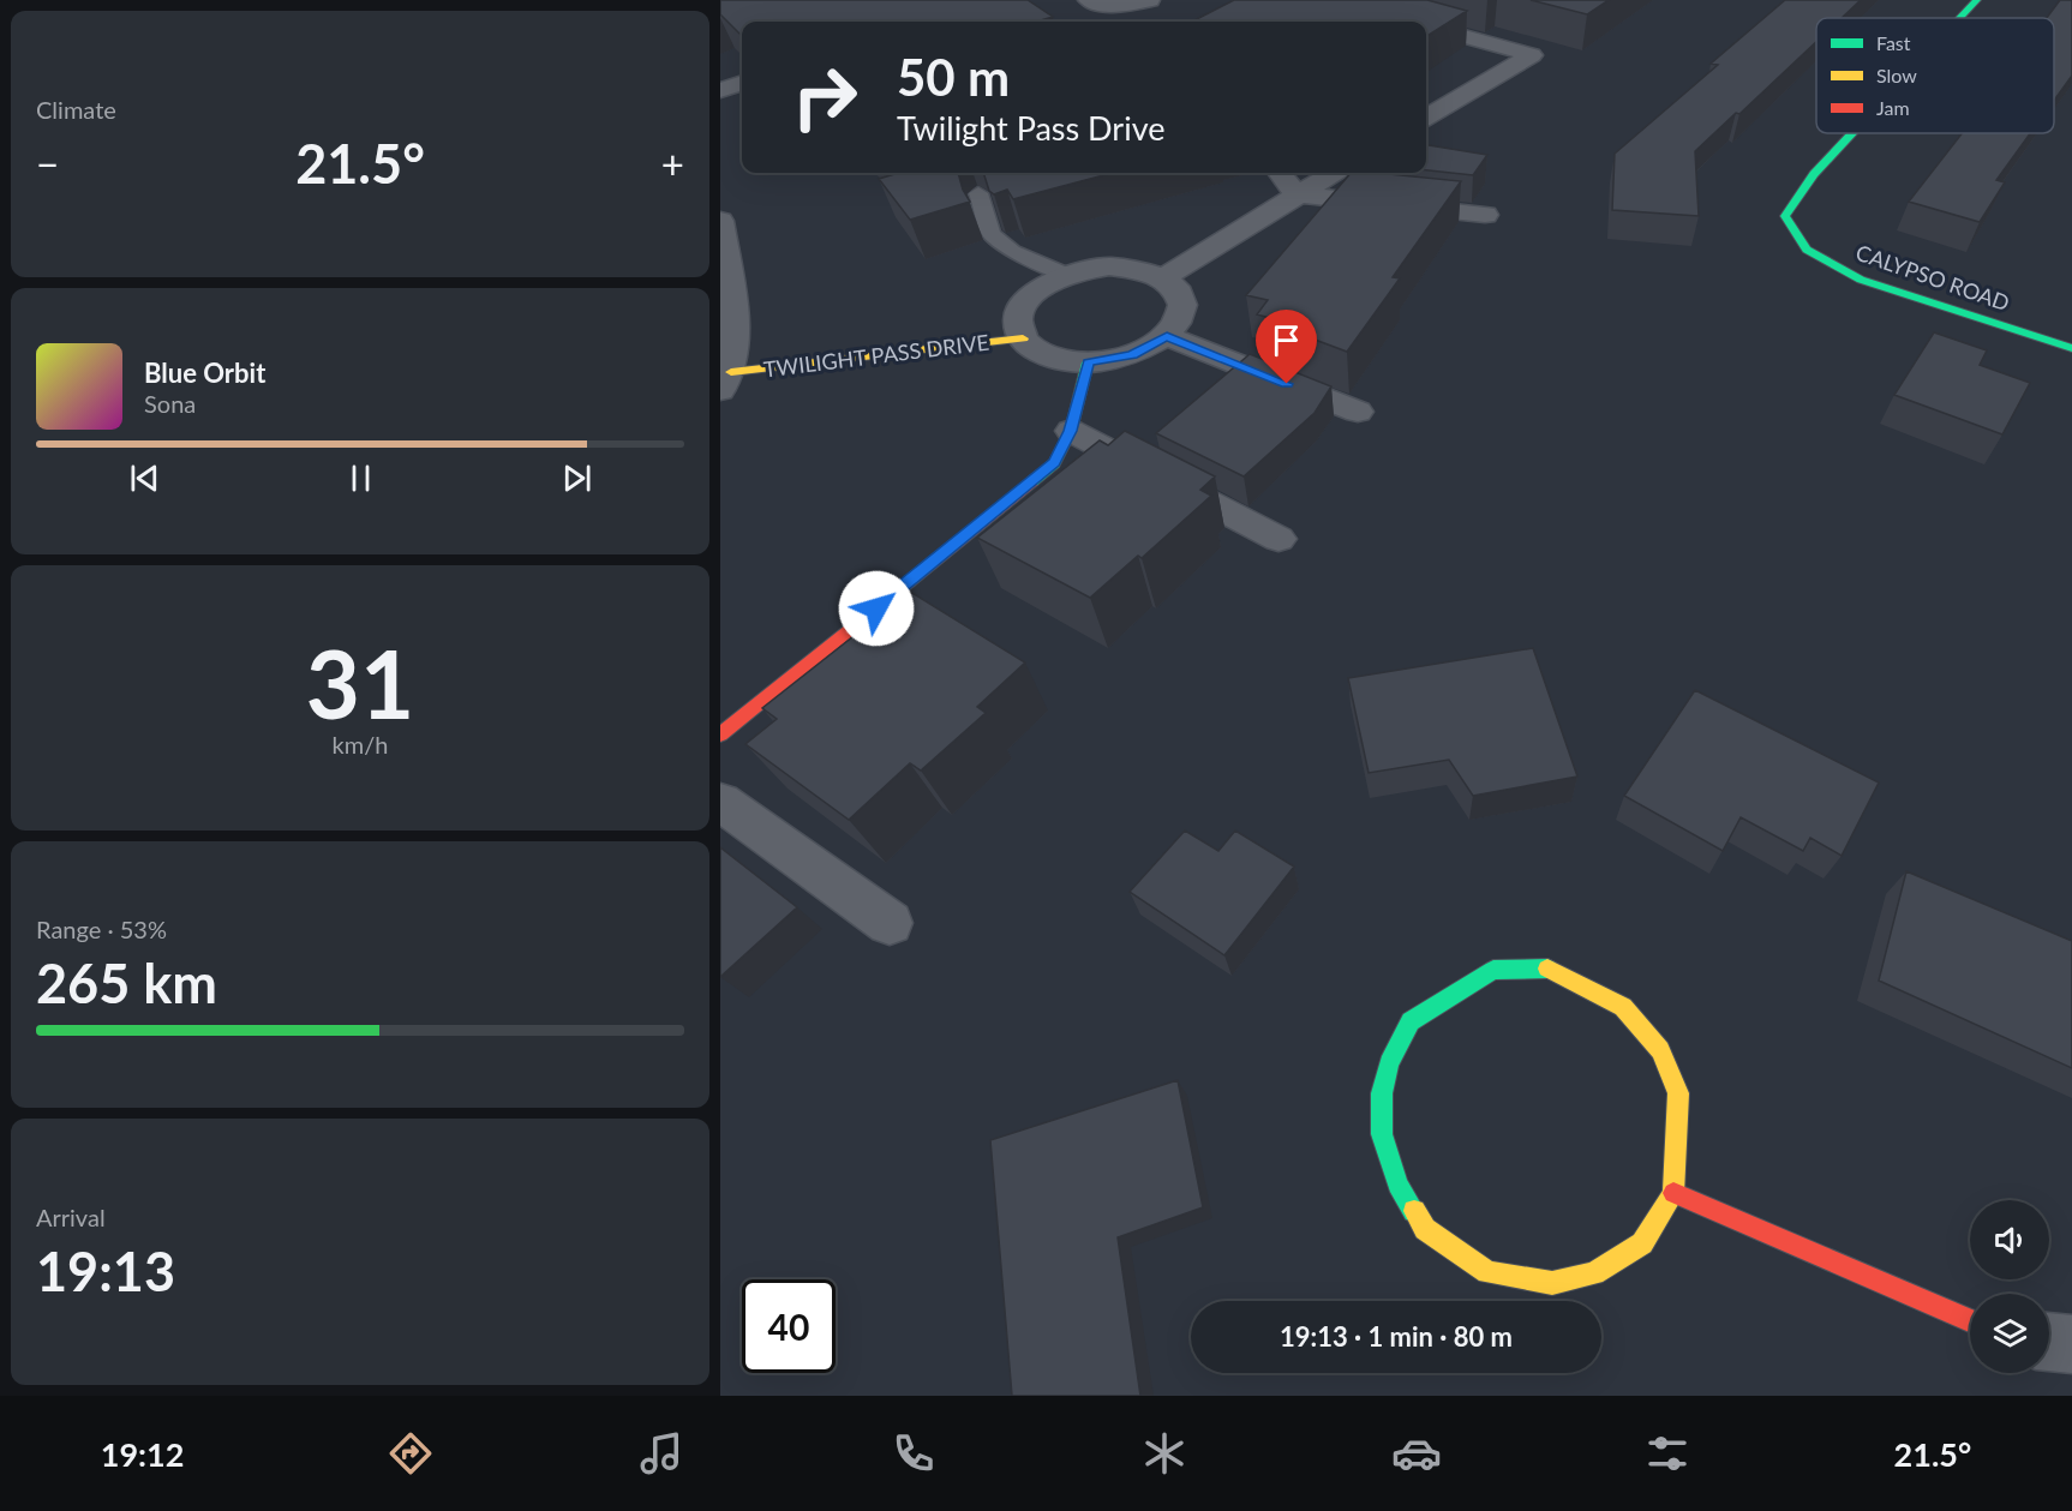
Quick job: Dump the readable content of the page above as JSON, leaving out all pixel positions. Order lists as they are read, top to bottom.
{
  "streets": {
    "street": ["CALYPSO ROAD", "TWILIGHT PASS DRIVE"]
  },
  "legend": ["Fast", "Slow", "Jam"],
  "page": {
    "tile": [
      "Climate",
      ["31", "km/h"],
      ["Range · 53%", "265 km"],
      ["Arrival", "19:13"]
    ],
    "turn": ["50 m", "Twilight Pass Drive"],
    "heat": ["−", "21.5°", "+"],
    "song": ["Blue Orbit", "Sona"],
    "limit": "40",
    "trip": "19:13 · 1 min · 80 m",
    "tabs": ["19:12", "21.5°"]
  }
}
